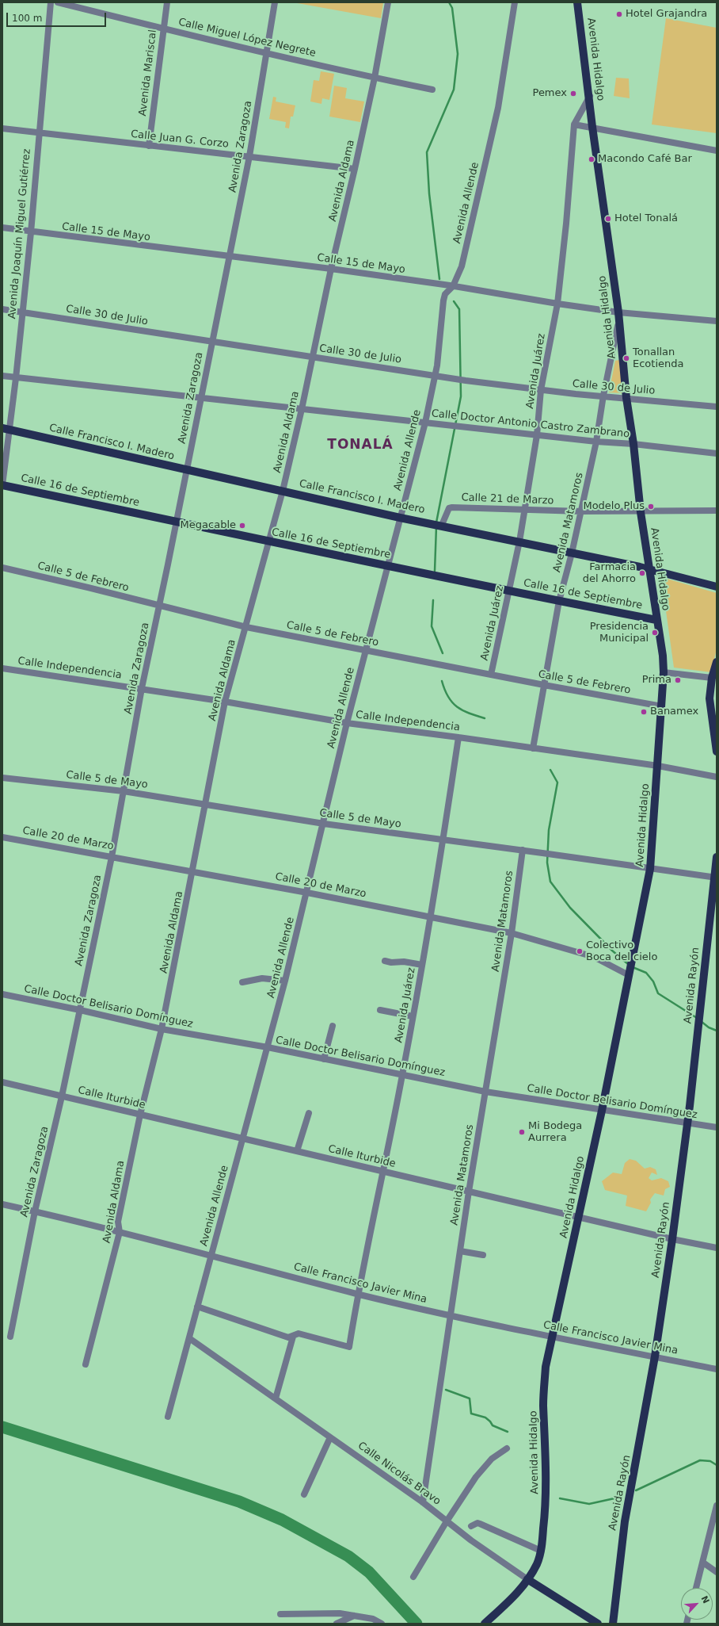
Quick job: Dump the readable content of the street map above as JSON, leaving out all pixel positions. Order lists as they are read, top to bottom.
{
  "streets": {
    "main road": [
      "Avenida Hidalgo",
      "Calle Francisco I. Madero",
      "Calle 16 de Septiembre",
      "Avenida Rayón",
      "Calle Nicolás Bravo"
    ],
    "street": [
      "Calle Miguel López Negrete",
      "Avenida Mariscal",
      "Calle Juan G. Corzo",
      "Avenida Zaragoza",
      "Avenida Aldama",
      "Avenida Allende",
      "Calle 15 de Mayo",
      "Avenida Joaquín Miguel Gutiérrez",
      "Calle 30 de Julio",
      "Avenida Juárez",
      "Calle Doctor Antonio Castro Zambrano",
      "Calle 21 de Marzo",
      "Avenida Matamoros",
      "Calle 5 de Febrero",
      "Calle Independencia",
      "Calle 5 de Mayo",
      "Calle 20 de Marzo",
      "Calle Doctor Belisario Domínguez",
      "Calle Iturbide",
      "Calle Francisco Javier Mina"
    ]
  },
  "crossings": [
    ["Calle Miguel López Negrete", "Avenida Mariscal"],
    ["Calle Miguel López Negrete", "Avenida Zaragoza"],
    ["Calle Miguel López Negrete", "Avenida Aldama"],
    ["Avenida Hidalgo", "Calle 15 de Mayo"],
    ["Avenida Hidalgo", "Calle 30 de Julio"],
    ["Avenida Hidalgo", "Calle Doctor Antonio Castro Zambrano"],
    ["Avenida Hidalgo", "Calle Francisco I. Madero"],
    ["Avenida Hidalgo", "Calle 16 de Septiembre"],
    ["Avenida Hidalgo", "Calle 21 de Marzo"],
    ["Avenida Hidalgo", "Avenida Matamoros"],
    ["Avenida Hidalgo", "Calle 5 de Febrero"],
    ["Avenida Hidalgo", "Calle Independencia"],
    ["Avenida Hidalgo", "Calle 5 de Mayo"],
    ["Avenida Hidalgo", "Calle 20 de Marzo"],
    ["Avenida Hidalgo", "Calle Doctor Belisario Domínguez"],
    ["Avenida Hidalgo", "Calle Iturbide"],
    ["Avenida Hidalgo", "Calle Francisco Javier Mina"],
    ["Avenida Hidalgo", "Calle Nicolás Bravo"],
    ["Avenida Mariscal", "Calle Juan G. Corzo"],
    ["Calle Juan G. Corzo", "Avenida Zaragoza"],
    ["Calle Juan G. Corzo", "Avenida Aldama"],
    ["Calle Juan G. Corzo", "Avenida Joaquín Miguel Gutiérrez"],
    ["Avenida Zaragoza", "Calle 15 de Mayo"],
    ["Avenida Zaragoza", "Calle 30 de Julio"],
    ["Avenida Zaragoza", "Calle Doctor Antonio Castro Zambrano"],
    ["Avenida Zaragoza", "Calle Francisco I. Madero"],
    ["Avenida Zaragoza", "Calle 16 de Septiembre"],
    ["Avenida Zaragoza", "Calle 5 de Febrero"],
    ["Avenida Zaragoza", "Calle Independencia"],
    ["Avenida Zaragoza", "Calle 5 de Mayo"],
    ["Avenida Zaragoza", "Calle 20 de Marzo"],
    ["Avenida Zaragoza", "Calle Doctor Belisario Domínguez"],
    ["Avenida Zaragoza", "Calle Iturbide"],
    ["Avenida Zaragoza", "Calle Francisco Javier Mina"],
    ["Avenida Aldama", "Calle 15 de Mayo"],
    ["Avenida Aldama", "Calle 30 de Julio"],
    ["Avenida Aldama", "Calle Doctor Antonio Castro Zambrano"],
    ["Avenida Aldama", "Calle Francisco I. Madero"],
    ["Avenida Aldama", "Calle 16 de Septiembre"],
    ["Avenida Aldama", "Calle 5 de Febrero"],
    ["Avenida Aldama", "Calle Independencia"],
    ["Avenida Aldama", "Calle 5 de Mayo"],
    ["Avenida Aldama", "Calle 20 de Marzo"],
    ["Avenida Aldama", "Calle Doctor Belisario Domínguez"],
    ["Avenida Aldama", "Calle Iturbide"],
    ["Avenida Aldama", "Calle Francisco Javier Mina"],
    ["Avenida Allende", "Calle 15 de Mayo"],
    ["Avenida Allende", "Calle 30 de Julio"],
    ["Avenida Allende", "Calle Doctor Antonio Castro Zambrano"],
    ["Avenida Allende", "Calle Francisco I. Madero"],
    ["Avenida Allende", "Calle 16 de Septiembre"],
    ["Avenida Allende", "Calle 5 de Febrero"],
    ["Avenida Allende", "Calle Independencia"],
    ["Avenida Allende", "Calle 5 de Mayo"],
    ["Avenida Allende", "Calle 20 de Marzo"],
    ["Avenida Allende", "Calle Doctor Belisario Domínguez"],
    ["Avenida Allende", "Calle Iturbide"],
    ["Avenida Allende", "Calle Francisco Javier Mina"],
    ["Avenida Allende", "Calle Nicolás Bravo"],
    ["Calle 15 de Mayo", "Avenida Joaquín Miguel Gutiérrez"],
    ["Calle 15 de Mayo", "Avenida Juárez"],
    ["Calle 15 de Mayo", "Avenida Matamoros"],
    ["Avenida Joaquín Miguel Gutiérrez", "Calle 30 de Julio"],
    ["Avenida Joaquín Miguel Gutiérrez", "Calle Doctor Antonio Castro Zambrano"],
    ["Avenida Joaquín Miguel Gutiérrez", "Calle Francisco I. Madero"],
    ["Avenida Joaquín Miguel Gutiérrez", "Calle 16 de Septiembre"],
    ["Calle 30 de Julio", "Avenida Juárez"],
    ["Calle 30 de Julio", "Avenida Matamoros"],
    ["Avenida Juárez", "Calle Doctor Antonio Castro Zambrano"],
    ["Avenida Juárez", "Calle Francisco I. Madero"],
    ["Avenida Juárez", "Calle 16 de Septiembre"],
    ["Avenida Juárez", "Calle 21 de Marzo"],
    ["Avenida Juárez", "Calle 5 de Febrero"],
    ["Avenida Juárez", "Calle Independencia"],
    ["Avenida Juárez", "Calle 5 de Mayo"],
    ["Avenida Juárez", "Calle 20 de Marzo"],
    ["Avenida Juárez", "Calle Doctor Belisario Domínguez"],
    ["Avenida Juárez", "Calle Iturbide"],
    ["Avenida Juárez", "Calle Francisco Javier Mina"],
    ["Calle Doctor Antonio Castro Zambrano", "Avenida Matamoros"],
    ["Calle Francisco I. Madero", "Calle 21 de Marzo"],
    ["Calle Francisco I. Madero", "Avenida Matamoros"],
    ["Calle 16 de Septiembre", "Avenida Matamoros"],
    ["Calle 21 de Marzo", "Avenida Matamoros"],
    ["Avenida Matamoros", "Calle 5 de Febrero"],
    ["Avenida Matamoros", "Calle Independencia"],
    ["Avenida Matamoros", "Calle 5 de Mayo"],
    ["Avenida Matamoros", "Calle 20 de Marzo"],
    ["Avenida Matamoros", "Calle Doctor Belisario Domínguez"],
    ["Avenida Matamoros", "Calle Iturbide"],
    ["Avenida Matamoros", "Calle Francisco Javier Mina"],
    ["Avenida Matamoros", "Calle Nicolás Bravo"],
    ["Calle 5 de Mayo", "Avenida Rayón"],
    ["Avenida Rayón", "Calle Doctor Belisario Domínguez"],
    ["Avenida Rayón", "Calle Iturbide"],
    ["Avenida Rayón", "Calle Francisco Javier Mina"]
  ],
  "districts": ["TONALÁ"],
  "places": [
    "Hotel Grajandra",
    "Pemex",
    "Macondo Café Bar",
    "Hotel Tonalá",
    "Tonallan Ecotienda",
    "Modelo Plus",
    "Megacable",
    "Farmacia del Ahorro",
    "Presidencia Municipal",
    "Prima",
    "Banamex",
    "Colectivo Boca del cielo",
    "Mi Bodega Aurrera"
  ],
  "scale_bar": "100 m",
  "north": "top right"
}
